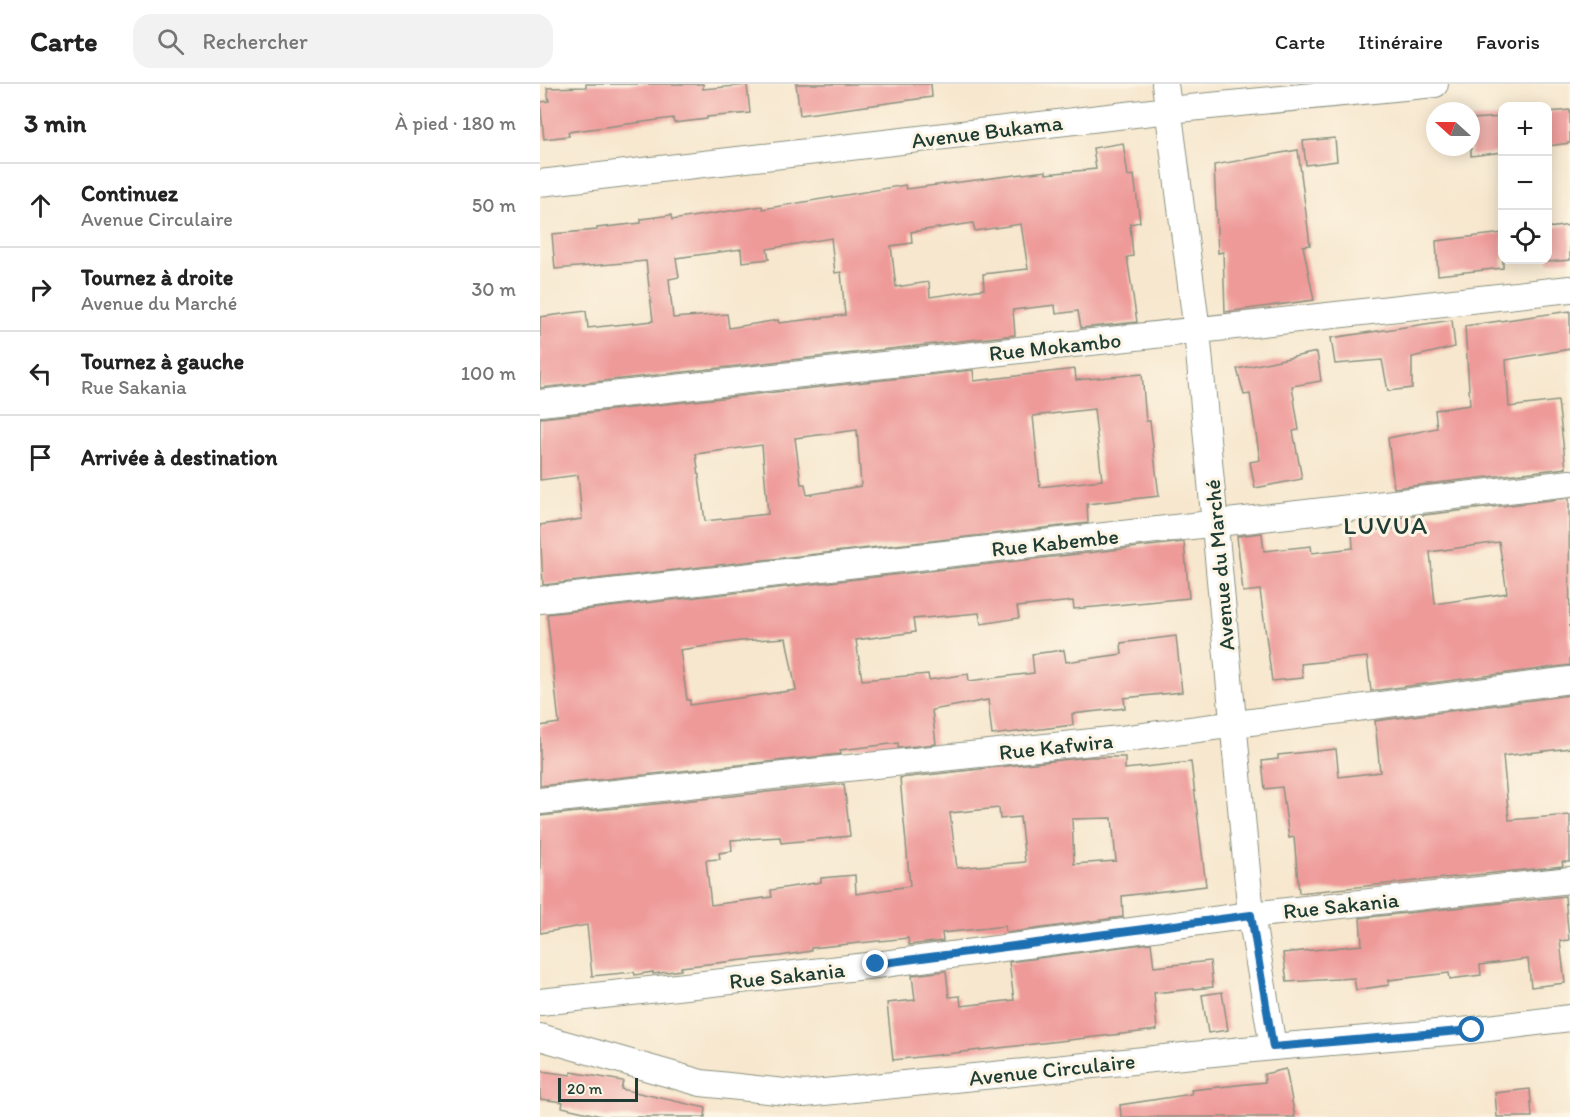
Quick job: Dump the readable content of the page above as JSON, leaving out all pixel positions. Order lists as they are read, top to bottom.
{
  "streets": {
    "street": [
      "Avenue Bukama",
      "Rue Mokambo",
      "Rue Kabembe",
      "Avenue du Marché",
      "Rue Kafwira",
      "Rue Sakania",
      "Avenue Circulaire"
    ]
  },
  "crossings": [
    ["Avenue Bukama", "Avenue du Marché"],
    ["Rue Mokambo", "Avenue du Marché"],
    ["Rue Kabembe", "Avenue du Marché"],
    ["Avenue du Marché", "Rue Kafwira"],
    ["Avenue du Marché", "Rue Sakania"],
    ["Avenue du Marché", "Avenue Circulaire"]
  ],
  "districts": ["LUVUA"],
  "scale_bar": "20 m",
  "north": "left",
  "page": {
    "header": "Carte",
    "search": "Rechercher",
    "nav": ["Carte", "Itinéraire", "Favoris"],
    "heading": ["3 min", "À pied · 180 m"],
    "map_buttons": ["+", "−"],
    "list": [
      ["Continuez", "Avenue Circulaire", "50 m"],
      ["Tournez à droite", "Avenue du Marché", "30 m"],
      ["Tournez à gauche", "Rue Sakania", "100 m"],
      "Arrivée à destination"
    ],
    "scale": "20 m"
  }
}
